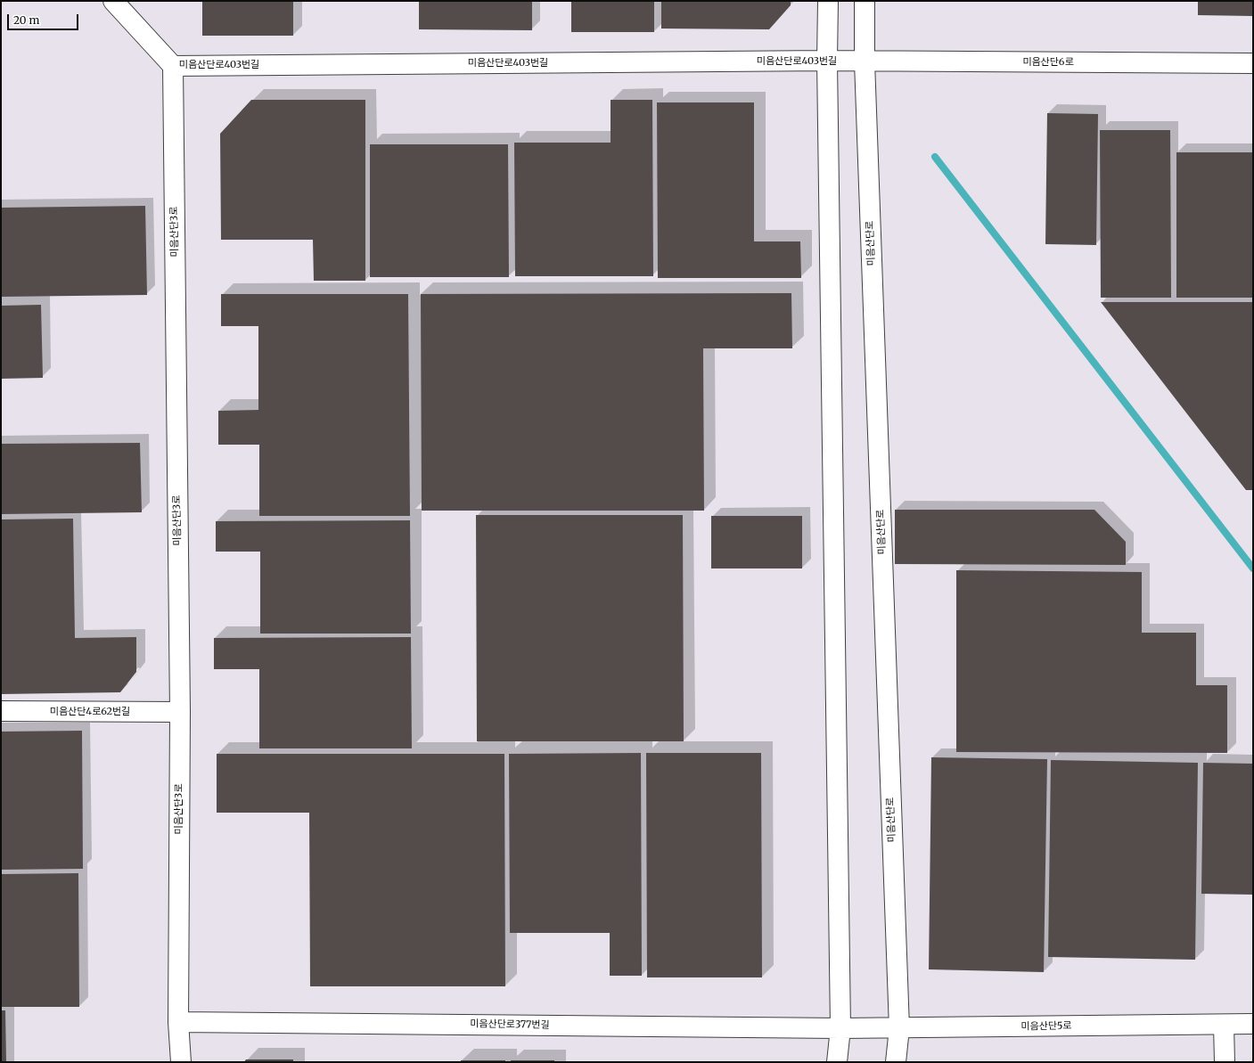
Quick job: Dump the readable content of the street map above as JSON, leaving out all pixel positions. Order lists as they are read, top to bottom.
{
  "streets": {
    "street": [
      "미음산단로403번길",
      "미음산단6로",
      "미음산단3로",
      "미음산단로",
      "미음산단4로62번길",
      "미음산단로377번길",
      "미음산단5로"
    ]
  },
  "crossings": [
    ["미음산단로403번길", "미음산단6로"],
    ["미음산단로403번길", "미음산단3로"],
    ["미음산단6로", "미음산단로"],
    ["미음산단3로", "미음산단4로62번길"],
    ["미음산단3로", "미음산단로377번길"],
    ["미음산단로", "미음산단5로"],
    ["미음산단로377번길", "미음산단5로"]
  ],
  "scale_bar": "20 m"
}
